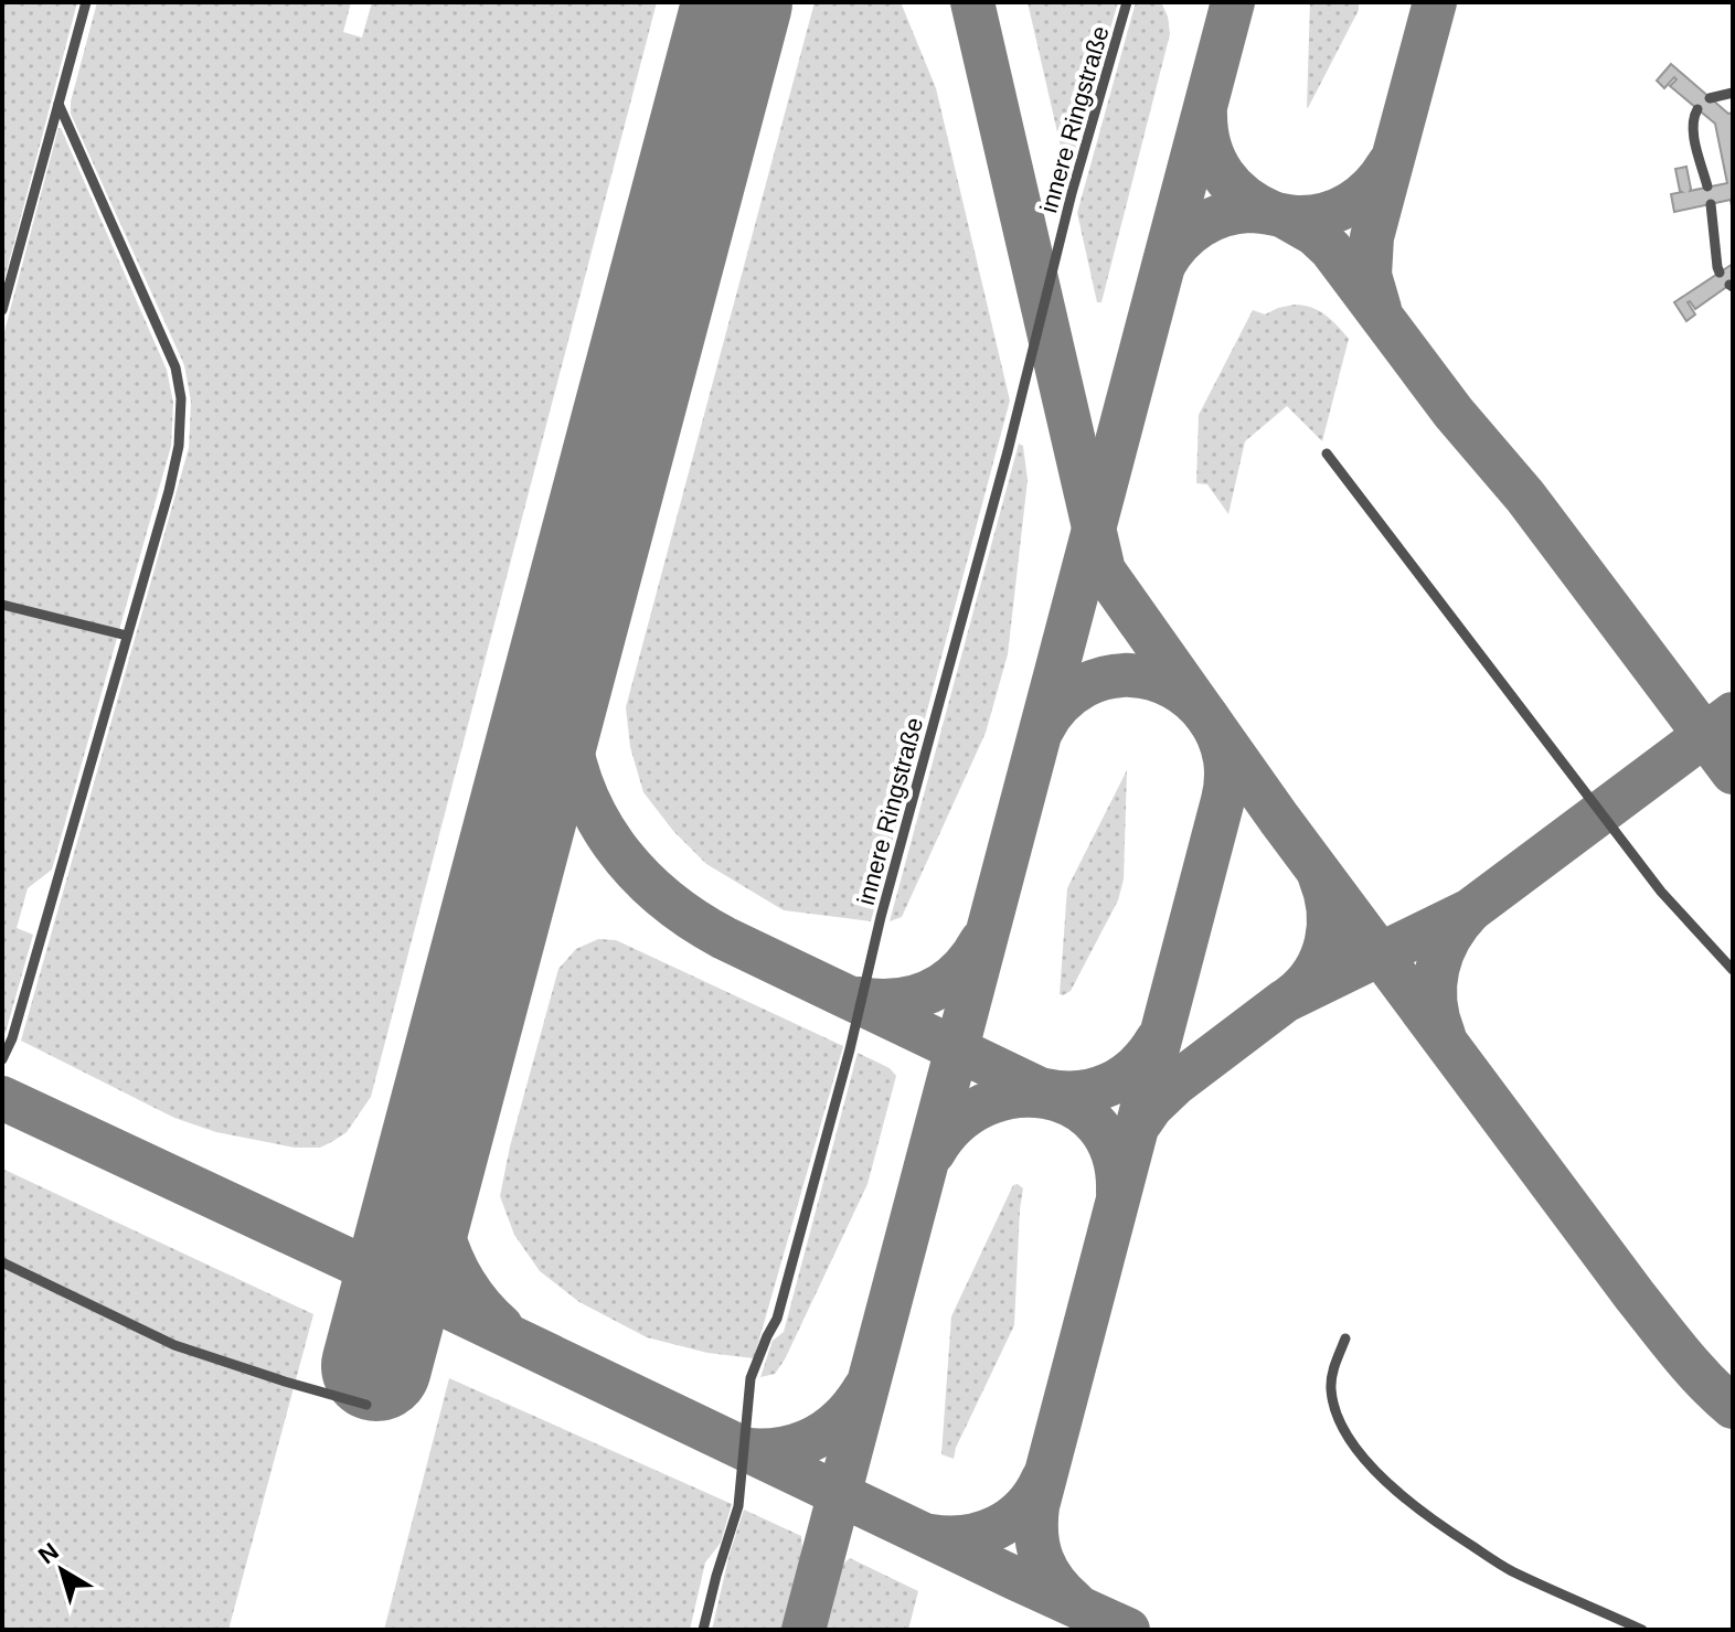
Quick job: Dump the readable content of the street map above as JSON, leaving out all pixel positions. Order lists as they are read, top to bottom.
{
  "streets": {
    "lane": ["innere Ringstraße"]
  },
  "north": "top left"
}
